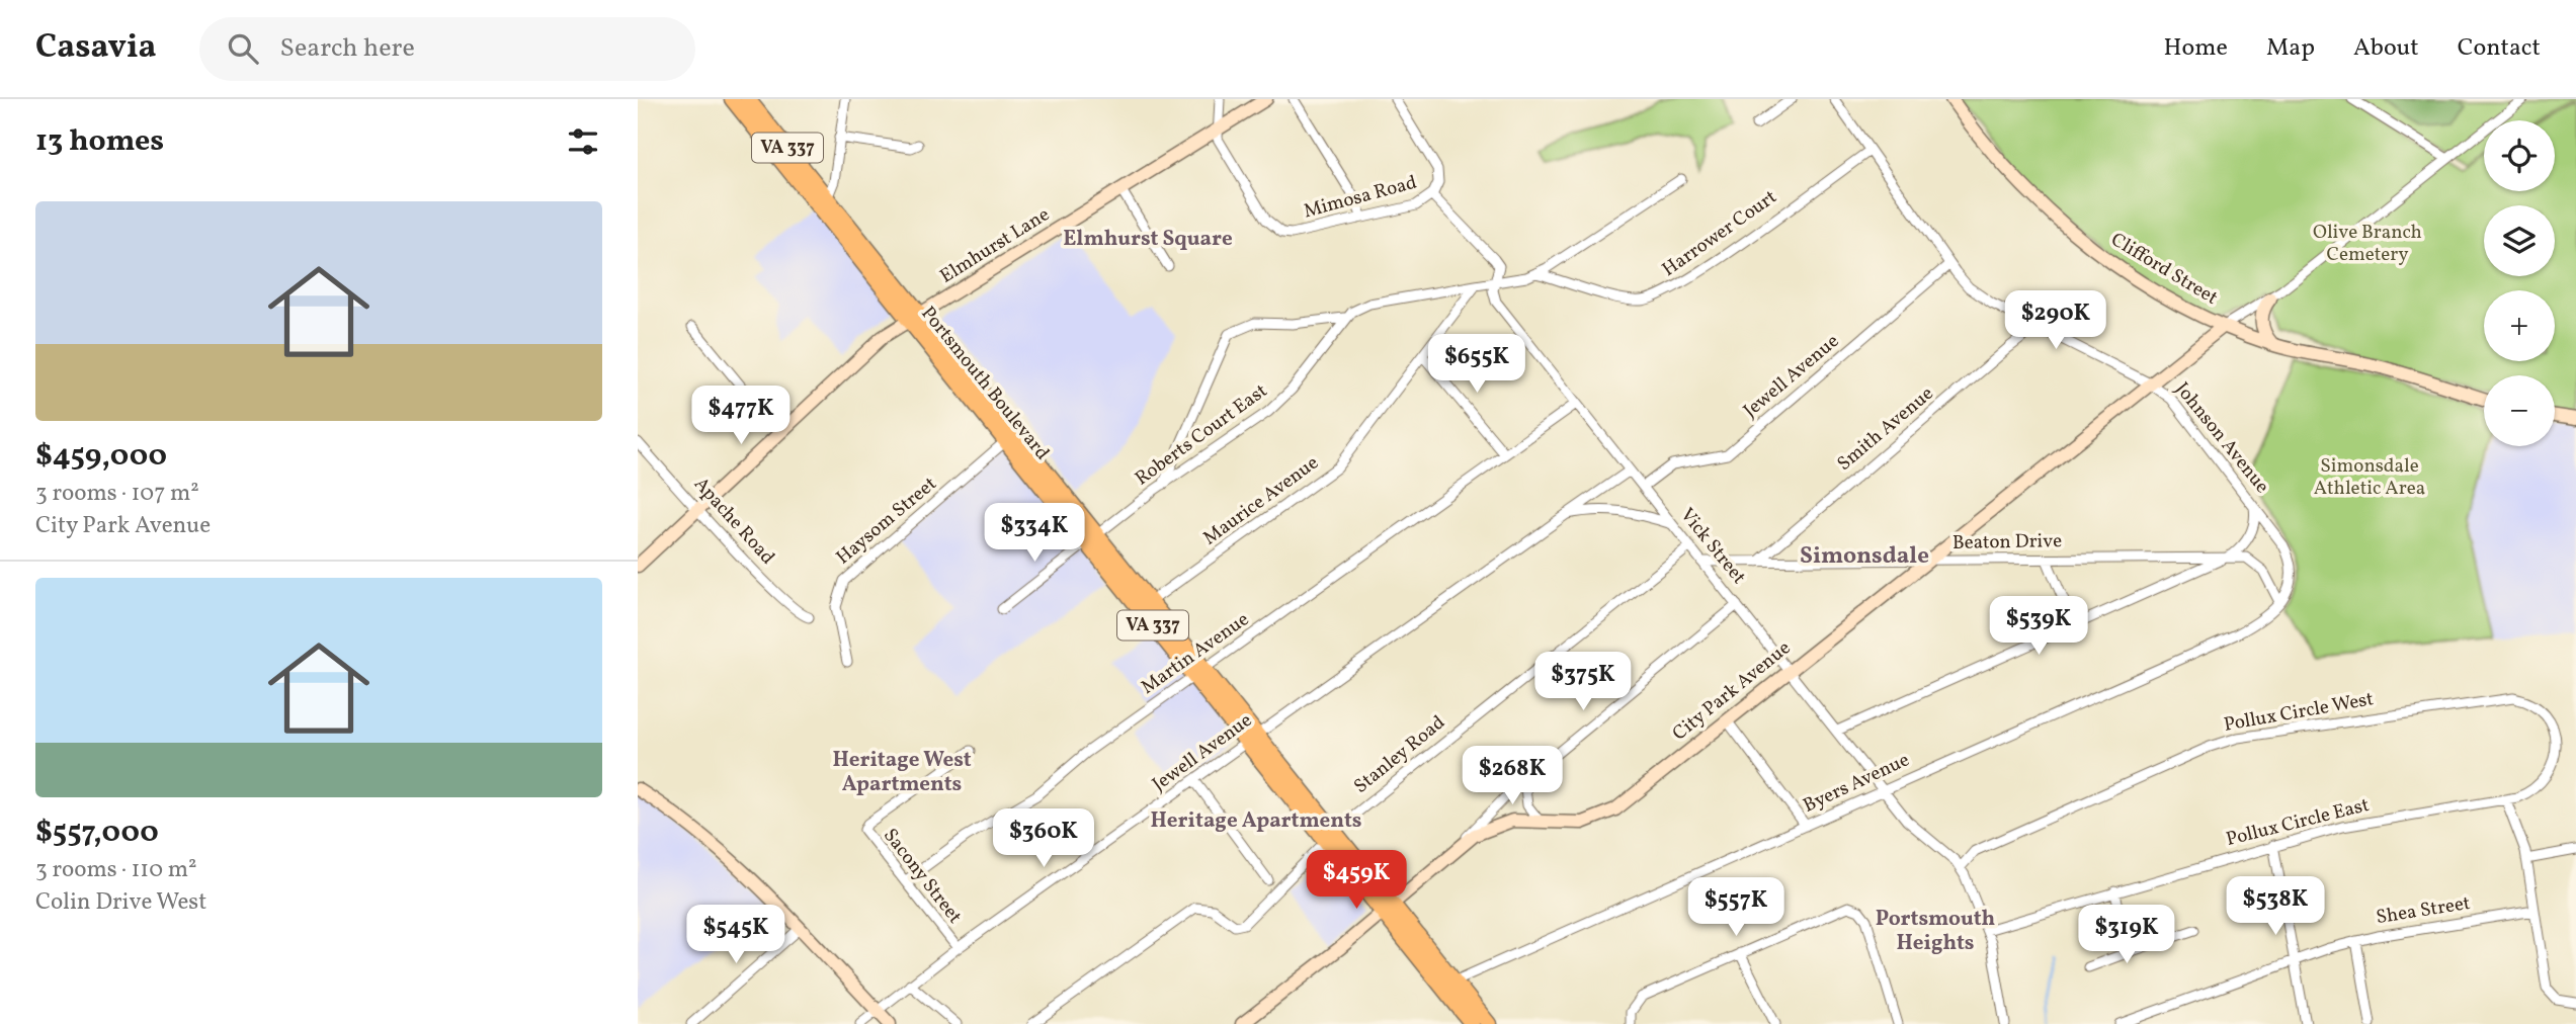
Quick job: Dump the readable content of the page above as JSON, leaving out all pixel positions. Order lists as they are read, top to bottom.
{
  "streets": {
    "main road": ["VA 337", "Portsmouth Boulevard"],
    "street": [
      "Mimosa Road",
      "Harrower Court",
      "Elmhurst Lane",
      "Clifford Street",
      "Jewell Avenue",
      "Smith Avenue",
      "Roberts Court East",
      "Johnson Avenue",
      "Maurice Avenue",
      "Apache Road",
      "Haysom Street",
      "Beaton Drive",
      "Vick Street",
      "Martin Avenue",
      "City Park Avenue",
      "Pollux Circle West",
      "Stanley Road",
      "Byers Avenue",
      "Pollux Circle East",
      "Sacony Street",
      "Shea Street"
    ]
  },
  "crossings": [
    ["Mimosa Road", "Elmhurst Lane"],
    ["Mimosa Road", "Vick Street"],
    ["Harrower Court", "Johnson Avenue"],
    ["Elmhurst Lane", "Portsmouth Boulevard"],
    ["Elmhurst Lane", "Apache Road"],
    ["Clifford Street", "City Park Avenue"],
    ["Jewell Avenue", "Portsmouth Boulevard"],
    ["Jewell Avenue", "Johnson Avenue"],
    ["Jewell Avenue", "Vick Street"],
    ["Jewell Avenue", "Sacony Street"],
    ["Portsmouth Boulevard", "Roberts Court East"],
    ["Portsmouth Boulevard", "Maurice Avenue"],
    ["Portsmouth Boulevard", "Haysom Street"],
    ["Portsmouth Boulevard", "Martin Avenue"],
    ["Portsmouth Boulevard", "City Park Avenue"],
    ["Portsmouth Boulevard", "Stanley Road"],
    ["Portsmouth Boulevard", "Byers Avenue"],
    ["Smith Avenue", "Johnson Avenue"],
    ["Smith Avenue", "Beaton Drive"],
    ["Roberts Court East", "Maurice Avenue"],
    ["Johnson Avenue", "Beaton Drive"],
    ["Johnson Avenue", "City Park Avenue"],
    ["Johnson Avenue", "Byers Avenue"],
    ["Beaton Drive", "Vick Street"],
    ["Beaton Drive", "City Park Avenue"],
    ["Beaton Drive", "Byers Avenue"],
    ["Vick Street", "Martin Avenue"],
    ["Vick Street", "City Park Avenue"],
    ["Vick Street", "Pollux Circle West"],
    ["Vick Street", "Stanley Road"],
    ["Vick Street", "Byers Avenue"],
    ["Vick Street", "Pollux Circle East"],
    ["Martin Avenue", "Sacony Street"],
    ["Pollux Circle West", "Pollux Circle East"]
  ],
  "districts": [
    "Elmhurst Square",
    "Simonsdale",
    "Heritage West Apartments",
    "Heritage Apartments",
    "Portsmouth Heights"
  ],
  "parks": ["Olive Branch Cemetery", "Simonsdale Athletic Area"],
  "page": {
    "header": "Casavia",
    "search": "Search here",
    "nav": [
      "Home",
      "Map",
      "About",
      "Contact"
    ],
    "heading": "13 homes",
    "map_buttons": ["+", "−"],
    "list": [
      {
        "name": "$459,000",
        "note": "3 rooms · 107 m² · City Park Avenue"
      },
      {
        "name": "$557,000",
        "note": "3 rooms · 110 m² · Colin Drive West"
      }
    ],
    "price": [
      "$290K",
      "$655K",
      "$477K",
      "$334K",
      "$539K",
      "$375K",
      "$268K",
      "$360K",
      "$459K",
      "$538K",
      "$557K",
      "$545K",
      "$319K"
    ]
  }
}
